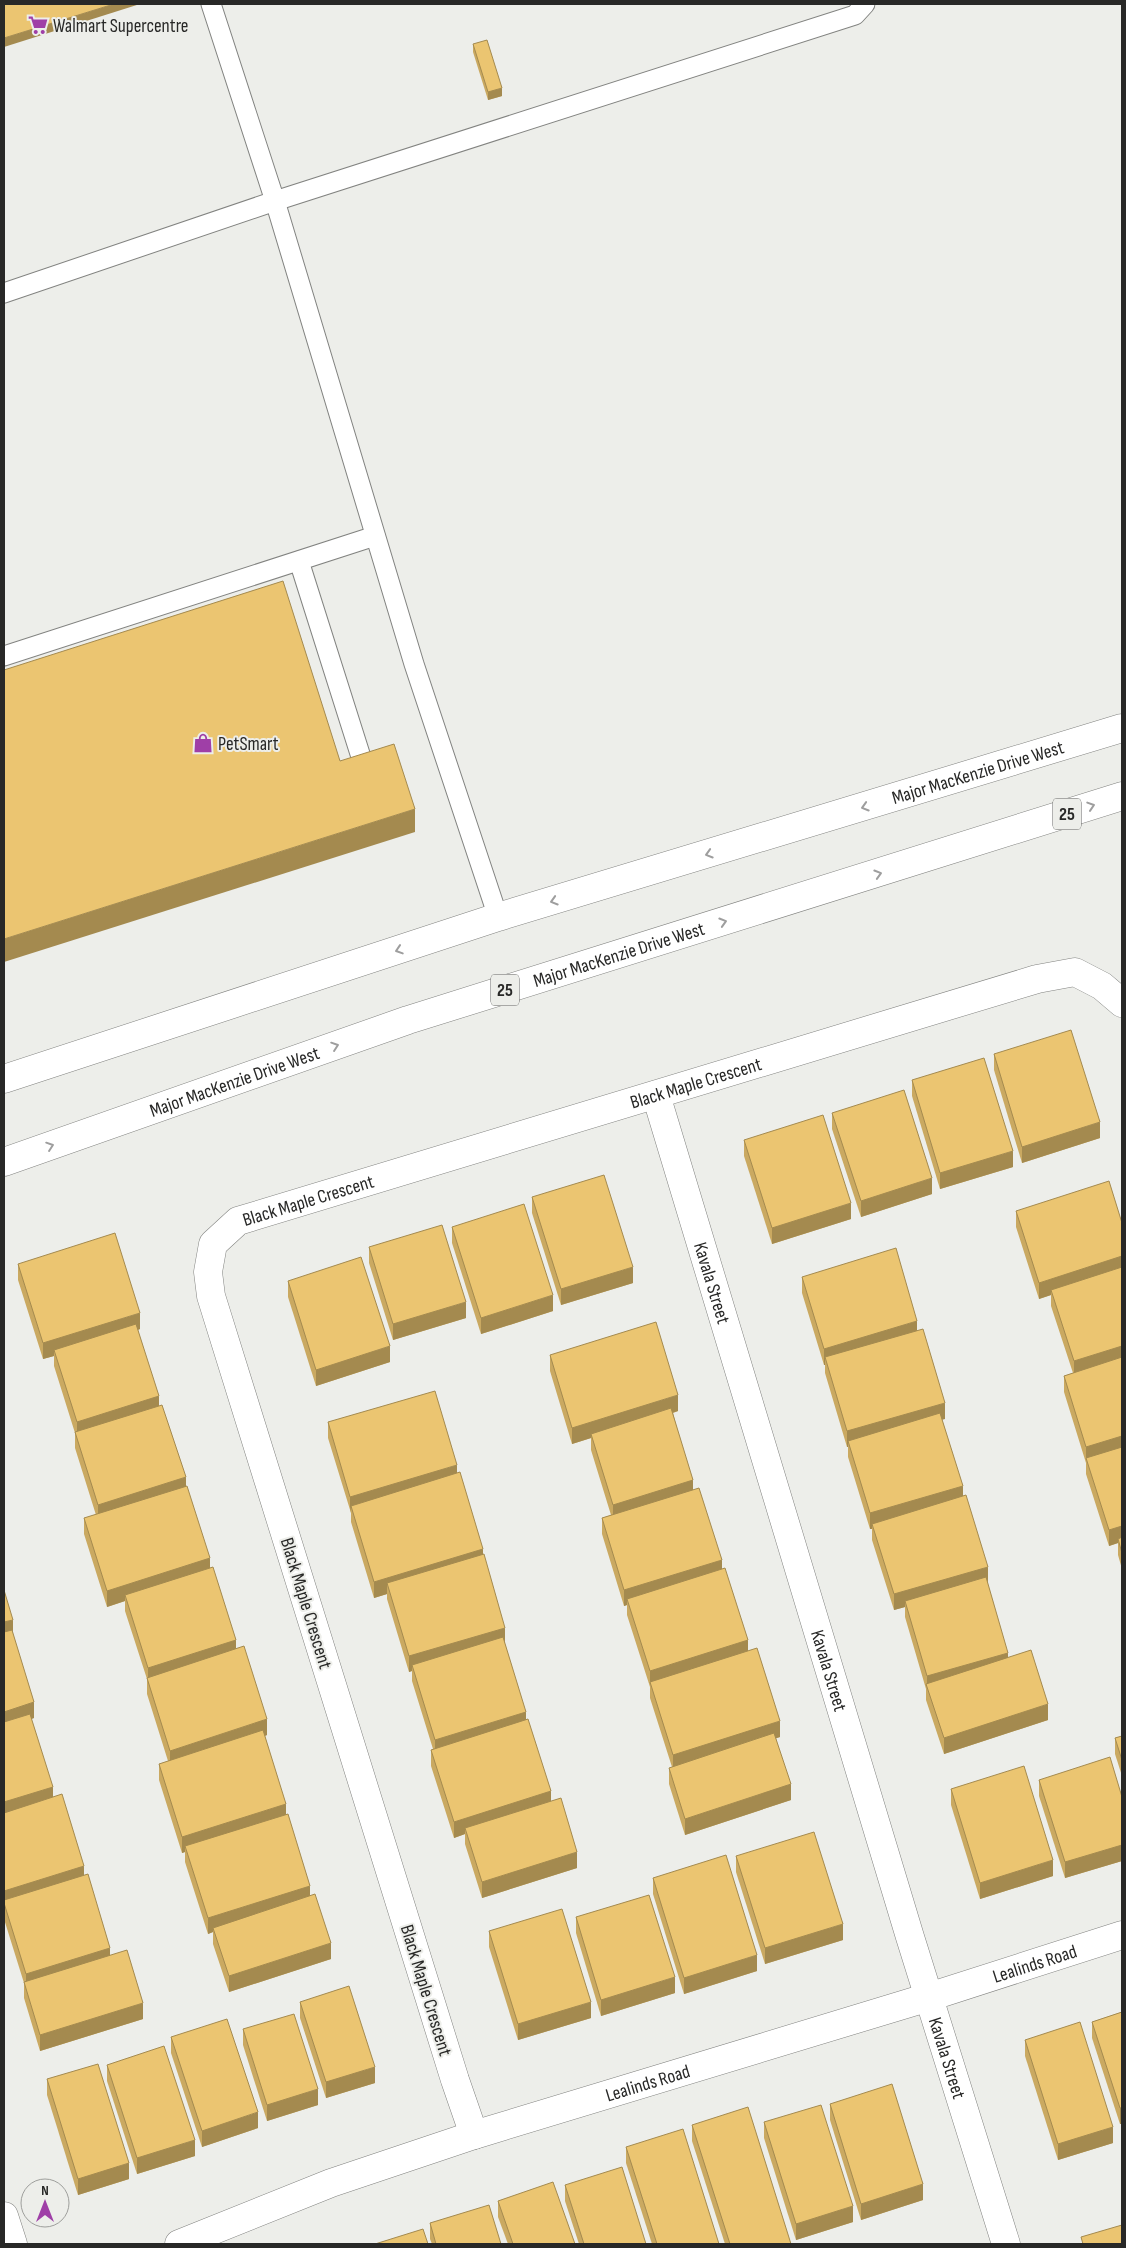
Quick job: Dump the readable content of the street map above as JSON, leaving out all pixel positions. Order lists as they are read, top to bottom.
{
  "streets": {
    "street": [
      "Major MacKenzie Drive West",
      "25",
      "Black Maple Crescent",
      "Kavala Street",
      "Lealinds Road"
    ]
  },
  "crossings": [
    ["Black Maple Crescent", "Kavala Street"],
    ["Black Maple Crescent", "Lealinds Road"],
    ["Kavala Street", "Lealinds Road"]
  ],
  "places": {
    "supermarket": ["Walmart Supercentre"],
    "shop": ["PetSmart"]
  },
  "north": "top"
}
